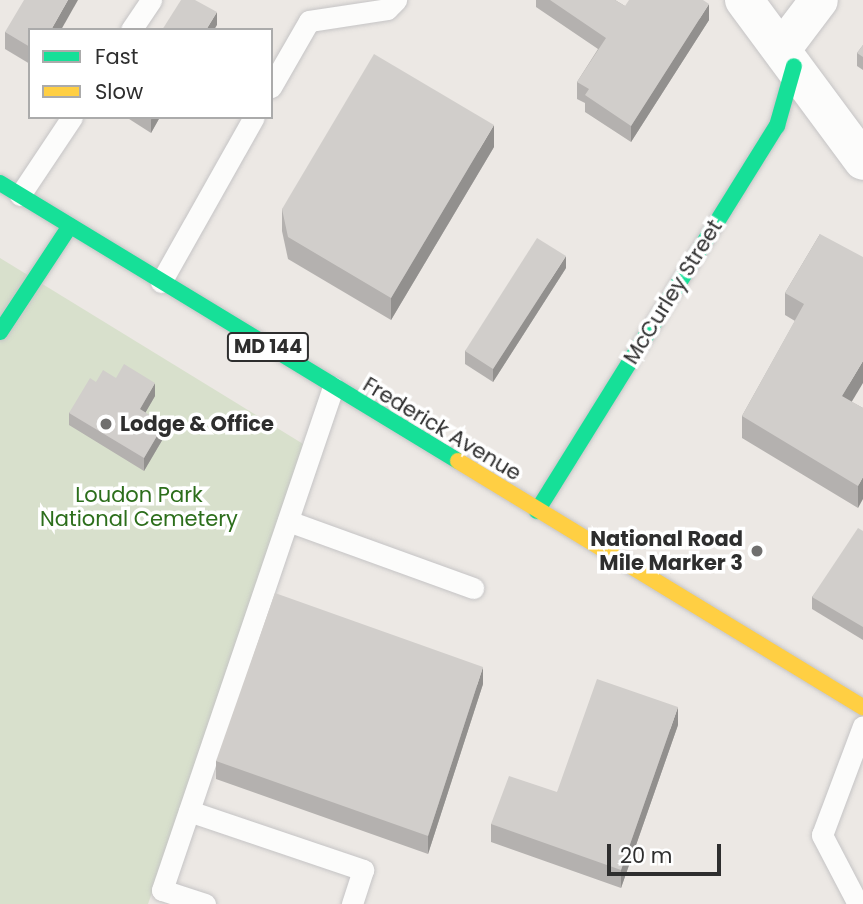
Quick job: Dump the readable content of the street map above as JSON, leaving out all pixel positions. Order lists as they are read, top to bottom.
{
  "streets": {
    "main road": ["McCurley Street", "MD 144", "Frederick Avenue"]
  },
  "crossings": [
    ["McCurley Street", "Frederick Avenue"]
  ],
  "parks": ["Loudon Park National Cemetery"],
  "places": ["Lodge & Office", "National Road Mile Marker 3"],
  "legend": ["Fast", "Slow"],
  "scale_bar": "20 m"
}
